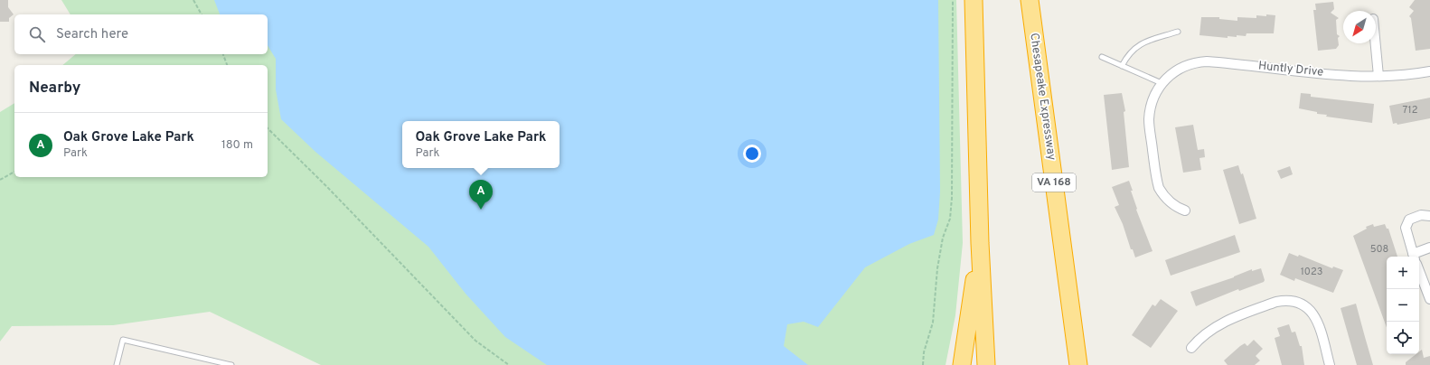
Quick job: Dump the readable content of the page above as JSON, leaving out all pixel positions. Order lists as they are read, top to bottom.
{
  "streets": {
    "highway": ["Chesapeake Expressway", "VA 168"],
    "street": ["Huntly Drive"]
  },
  "house_numbers": ["712", "508", "1023"],
  "north": "bottom left",
  "page": {
    "search": "Search here",
    "heading": "Nearby",
    "list": [
      {
        "mark": "A",
        "name": "Oak Grove Lake Park",
        "note": "Park",
        "value": "180 m"
      }
    ],
    "popup": ["Oak Grove Lake Park", "Park"],
    "pins": "A",
    "map_buttons": ["+", "−"]
  }
}
